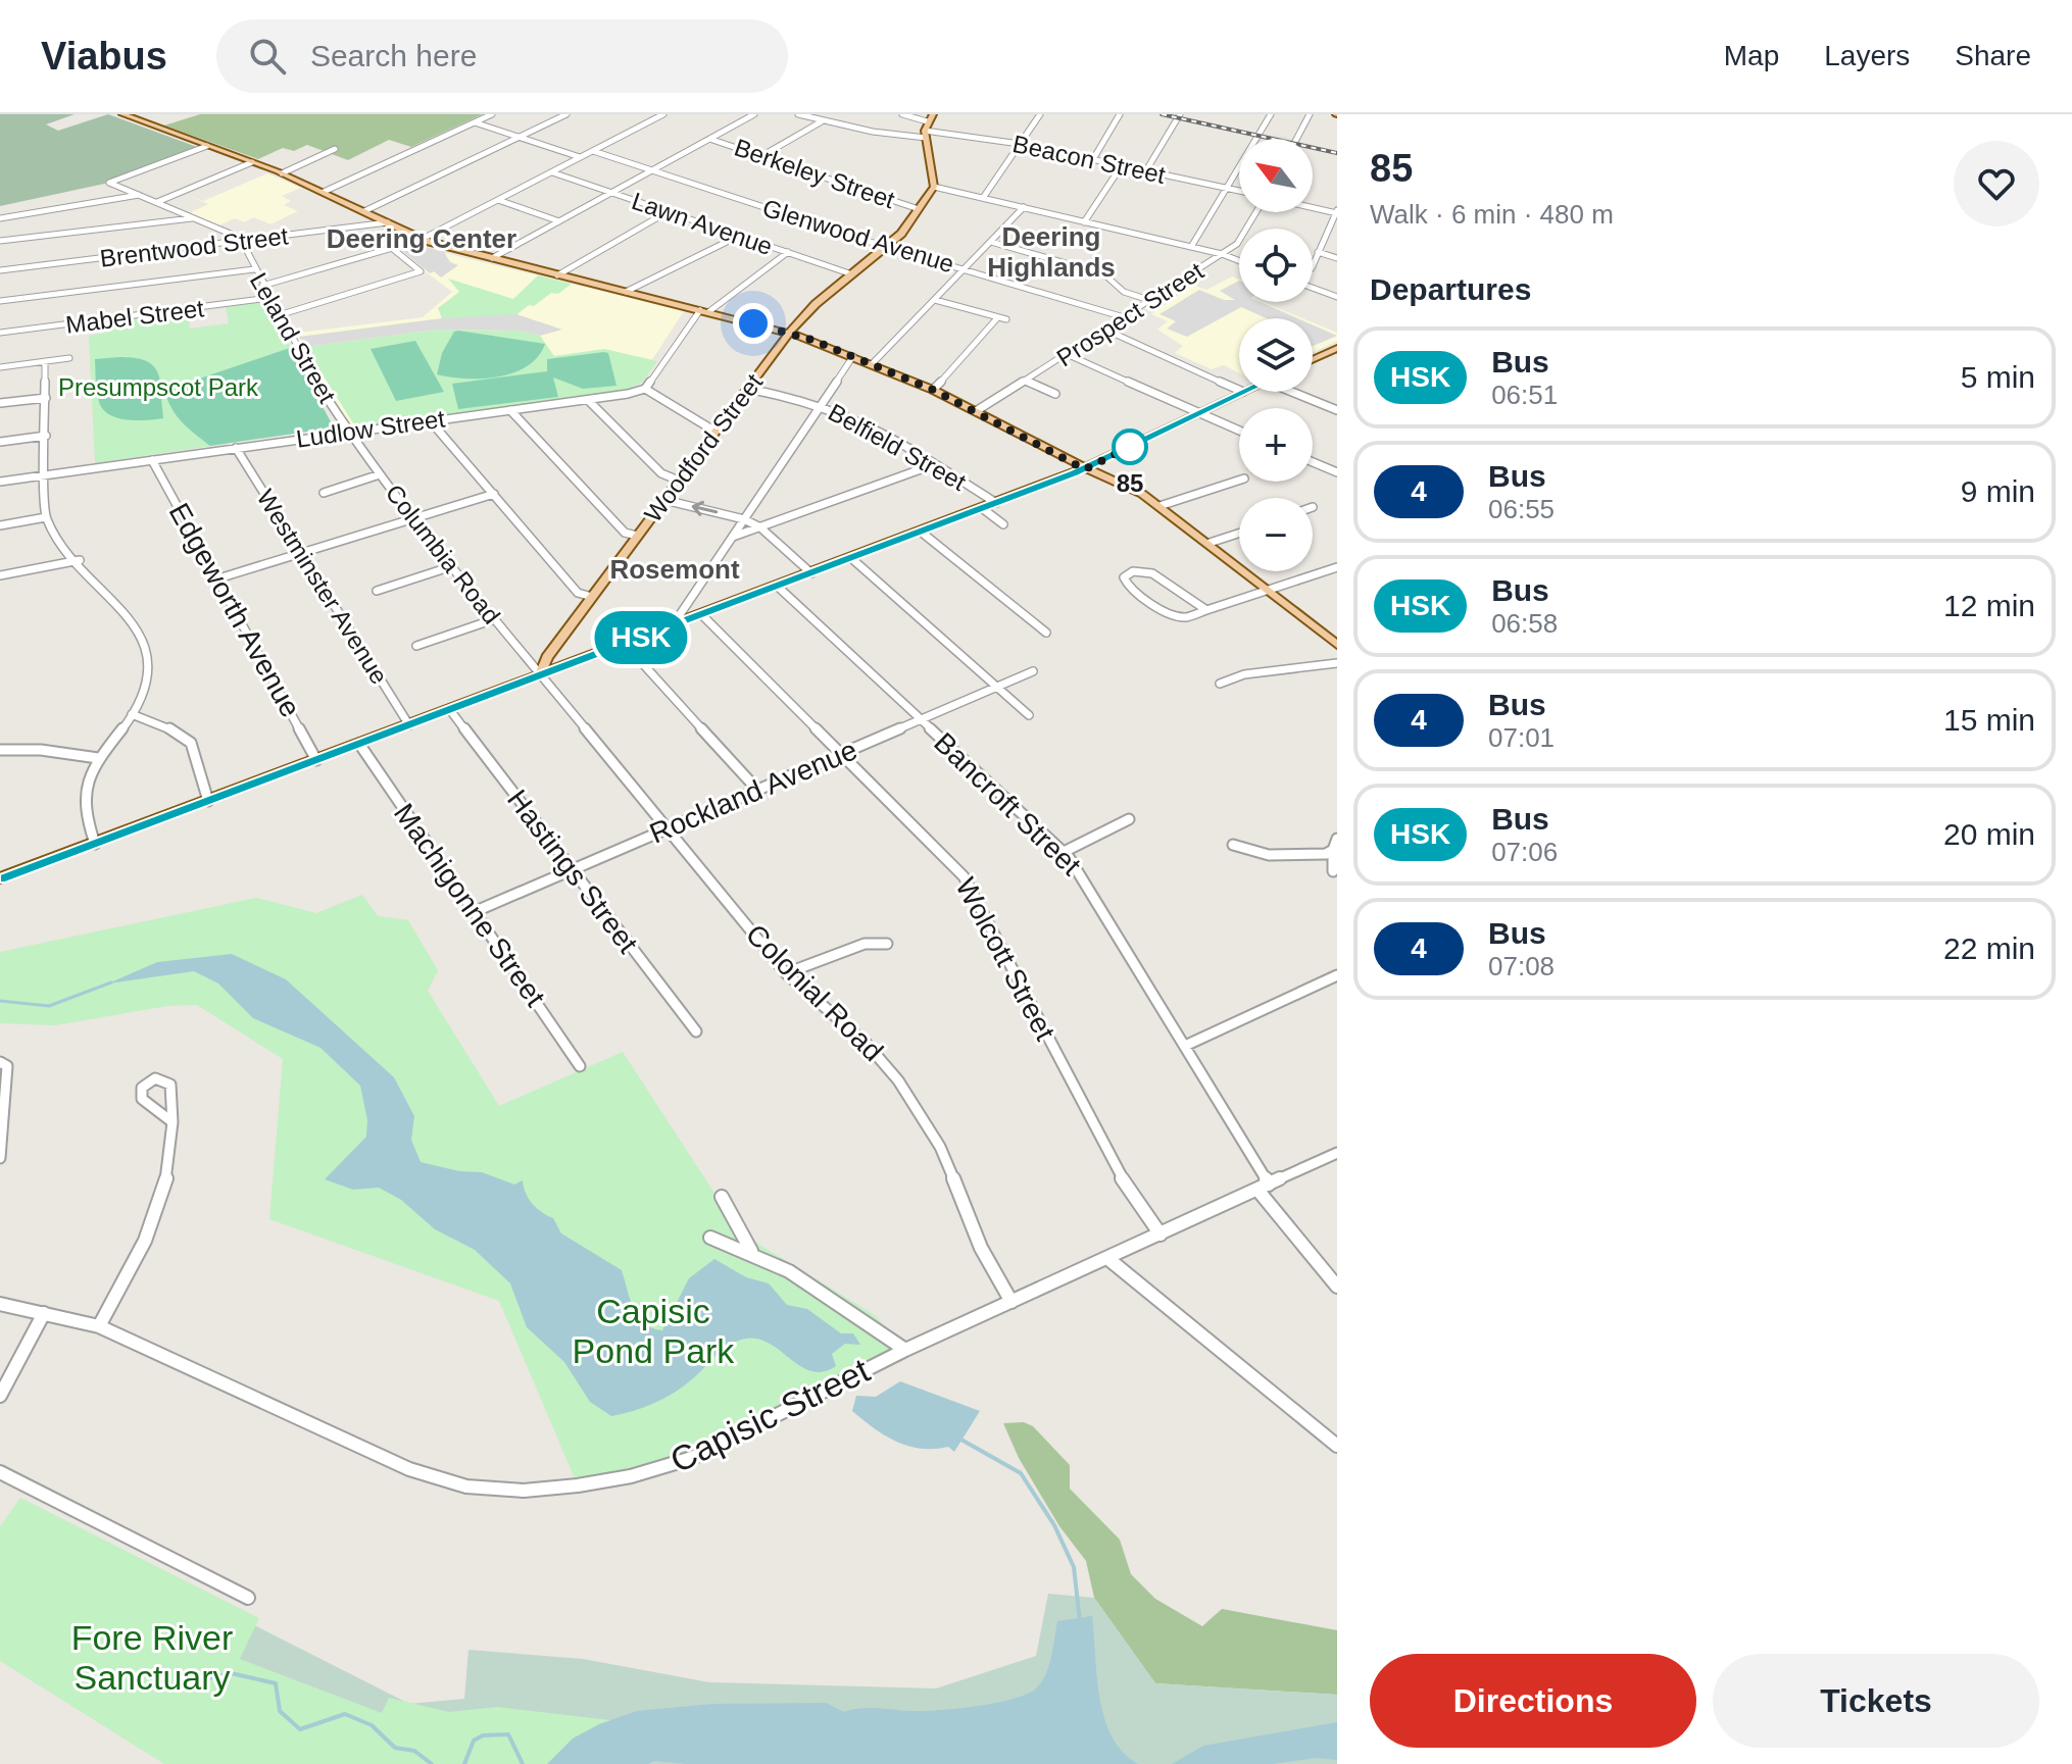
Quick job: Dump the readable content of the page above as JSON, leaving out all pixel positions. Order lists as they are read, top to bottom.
{
  "streets": {
    "main road": ["Woodford Street"],
    "street": [
      "Beacon Street",
      "Berkeley Street",
      "Lawn Avenue",
      "Glenwood Avenue",
      "Brentwood Street",
      "Prospect Street",
      "Mabel Street",
      "Leland Street",
      "Ludlow Street",
      "Belfield Street",
      "Columbia Road",
      "Westminster Avenue",
      "Edgeworth Avenue",
      "Rockland Avenue",
      "Bancroft Street",
      "Hastings Street",
      "Machigonne Street",
      "Wolcott Street",
      "Colonial Road",
      "Capisic Street"
    ]
  },
  "crossings": [
    ["Berkeley Street", "Woodford Street"],
    ["Lawn Avenue", "Woodford Street"],
    ["Glenwood Avenue", "Prospect Street"],
    ["Glenwood Avenue", "Woodford Street"],
    ["Brentwood Street", "Leland Street"],
    ["Mabel Street", "Leland Street"],
    ["Leland Street", "Ludlow Street"],
    ["Leland Street", "Columbia Road"],
    ["Ludlow Street", "Columbia Road"],
    ["Ludlow Street", "Westminster Avenue"],
    ["Ludlow Street", "Edgeworth Avenue"],
    ["Belfield Street", "Woodford Street"],
    ["Woodford Street", "Columbia Road"],
    ["Woodford Street", "Colonial Road"],
    ["Columbia Road", "Colonial Road"],
    ["Rockland Avenue", "Bancroft Street"],
    ["Rockland Avenue", "Hastings Street"],
    ["Rockland Avenue", "Machigonne Street"],
    ["Rockland Avenue", "Wolcott Street"],
    ["Rockland Avenue", "Colonial Road"],
    ["Bancroft Street", "Capisic Street"],
    ["Wolcott Street", "Capisic Street"],
    ["Colonial Road", "Capisic Street"]
  ],
  "districts": ["Deering Highlands", "Deering Center", "Rosemont"],
  "parks": ["Presumpscot Park", "Capisic Pond Park", "Fore River Sanctuary"],
  "places": ["85"],
  "lines": ["bus line HSK"],
  "north": "top left",
  "page": {
    "header": "Viabus",
    "search": "Search here",
    "nav": ["Map", "Layers", "Share"],
    "on_map": "HSK",
    "heading": [
      ["85", "Walk · 6 min · 480 m"],
      "Departures"
    ],
    "map_buttons": ["+", "−"],
    "list": [
      {
        "mark": "HSK",
        "name": "Bus",
        "note": "06:51",
        "value": "5 min"
      },
      {
        "mark": "4",
        "name": "Bus",
        "note": "06:55",
        "value": "9 min"
      },
      {
        "mark": "HSK",
        "name": "Bus",
        "note": "06:58",
        "value": "12 min"
      },
      {
        "mark": "4",
        "name": "Bus",
        "note": "07:01",
        "value": "15 min"
      },
      {
        "mark": "HSK",
        "name": "Bus",
        "note": "07:06",
        "value": "20 min"
      },
      {
        "mark": "4",
        "name": "Bus",
        "note": "07:08",
        "value": "22 min"
      }
    ],
    "buttons": ["Directions", "Tickets"]
  }
}
